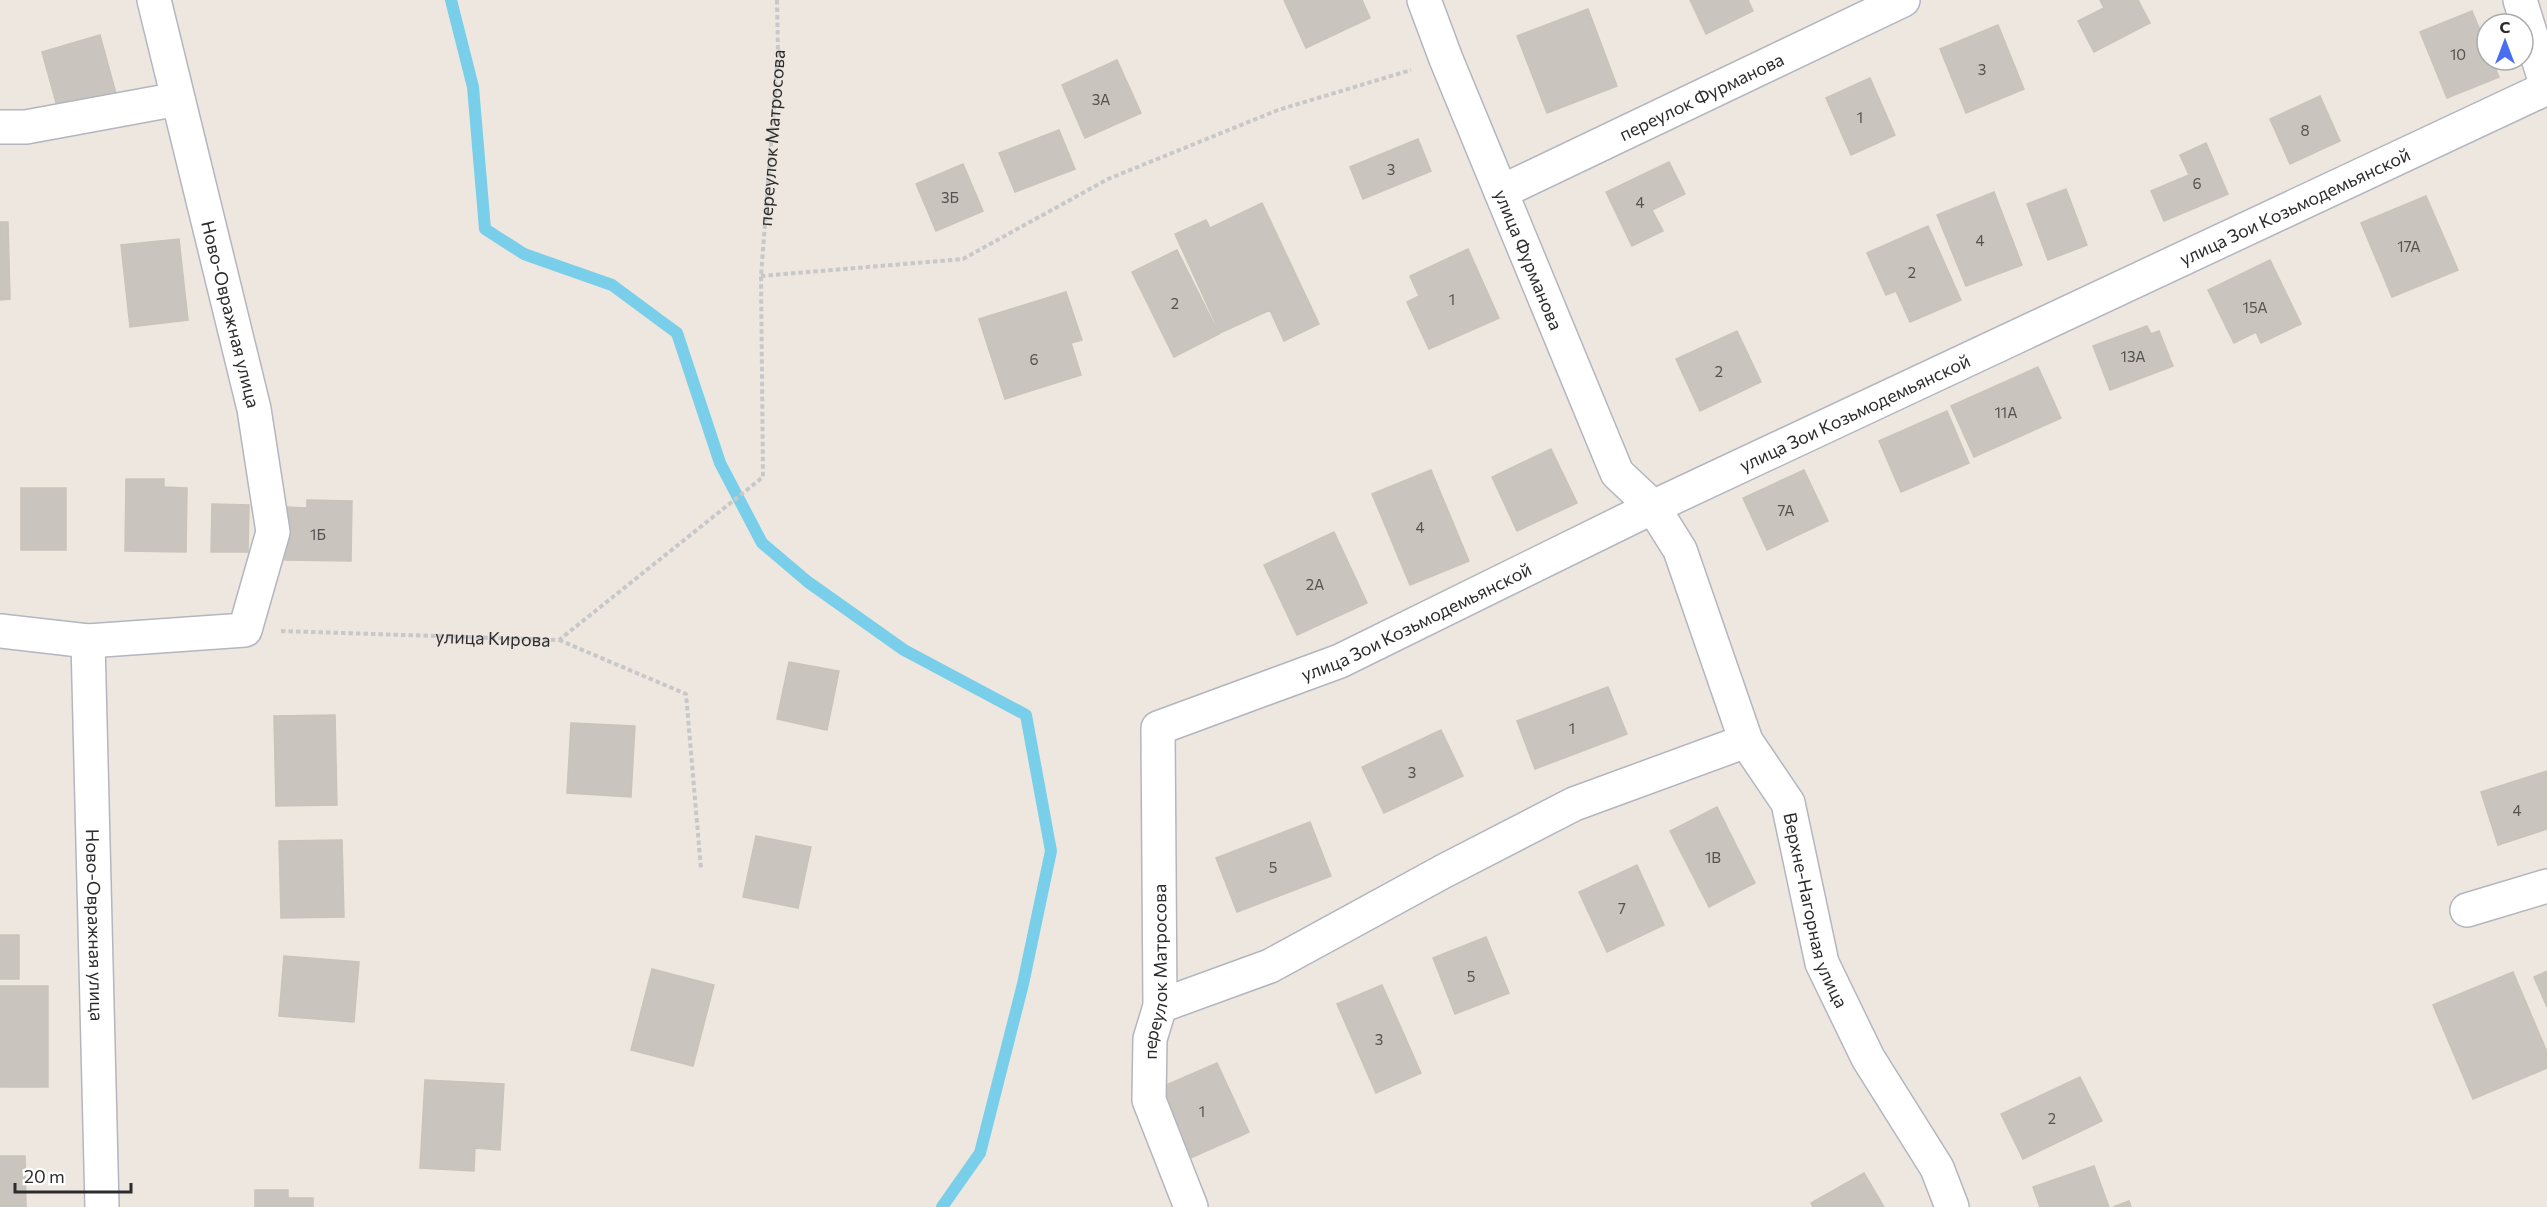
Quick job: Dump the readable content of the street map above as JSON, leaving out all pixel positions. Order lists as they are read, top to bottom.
{
  "streets": {
    "street": [
      "переулок Фурманова",
      "переулок Матросова",
      "улица Зои Козьмодемьянской",
      "улица Фурманова",
      "Ново-Овражная улица",
      "Верхне-Нагорная улица"
    ],
    "path": ["улица Кирова"]
  },
  "crossings": [
    ["переулок Фурманова", "улица Фурманова"],
    ["переулок Матросова", "улица Зои Козьмодемьянской"],
    ["переулок Матросова", "улица Кирова"],
    ["улица Зои Козьмодемьянской", "улица Фурманова"],
    ["улица Зои Козьмодемьянской", "Верхне-Нагорная улица"],
    ["улица Фурманова", "Верхне-Нагорная улица"],
    ["Ново-Овражная улица", "улица Кирова"]
  ],
  "house_numbers": [
    "10",
    "3",
    "3А",
    "1",
    "8",
    "3",
    "6",
    "3Б",
    "4",
    "4",
    "17А",
    "2",
    "1",
    "2",
    "15А",
    "13А",
    "6",
    "2",
    "11А",
    "7А",
    "4",
    "1Б",
    "2А",
    "1",
    "3",
    "4",
    "1В",
    "5",
    "7",
    "5",
    "3",
    "1",
    "2"
  ],
  "scale_bar": "20 m",
  "north": "top"
}
